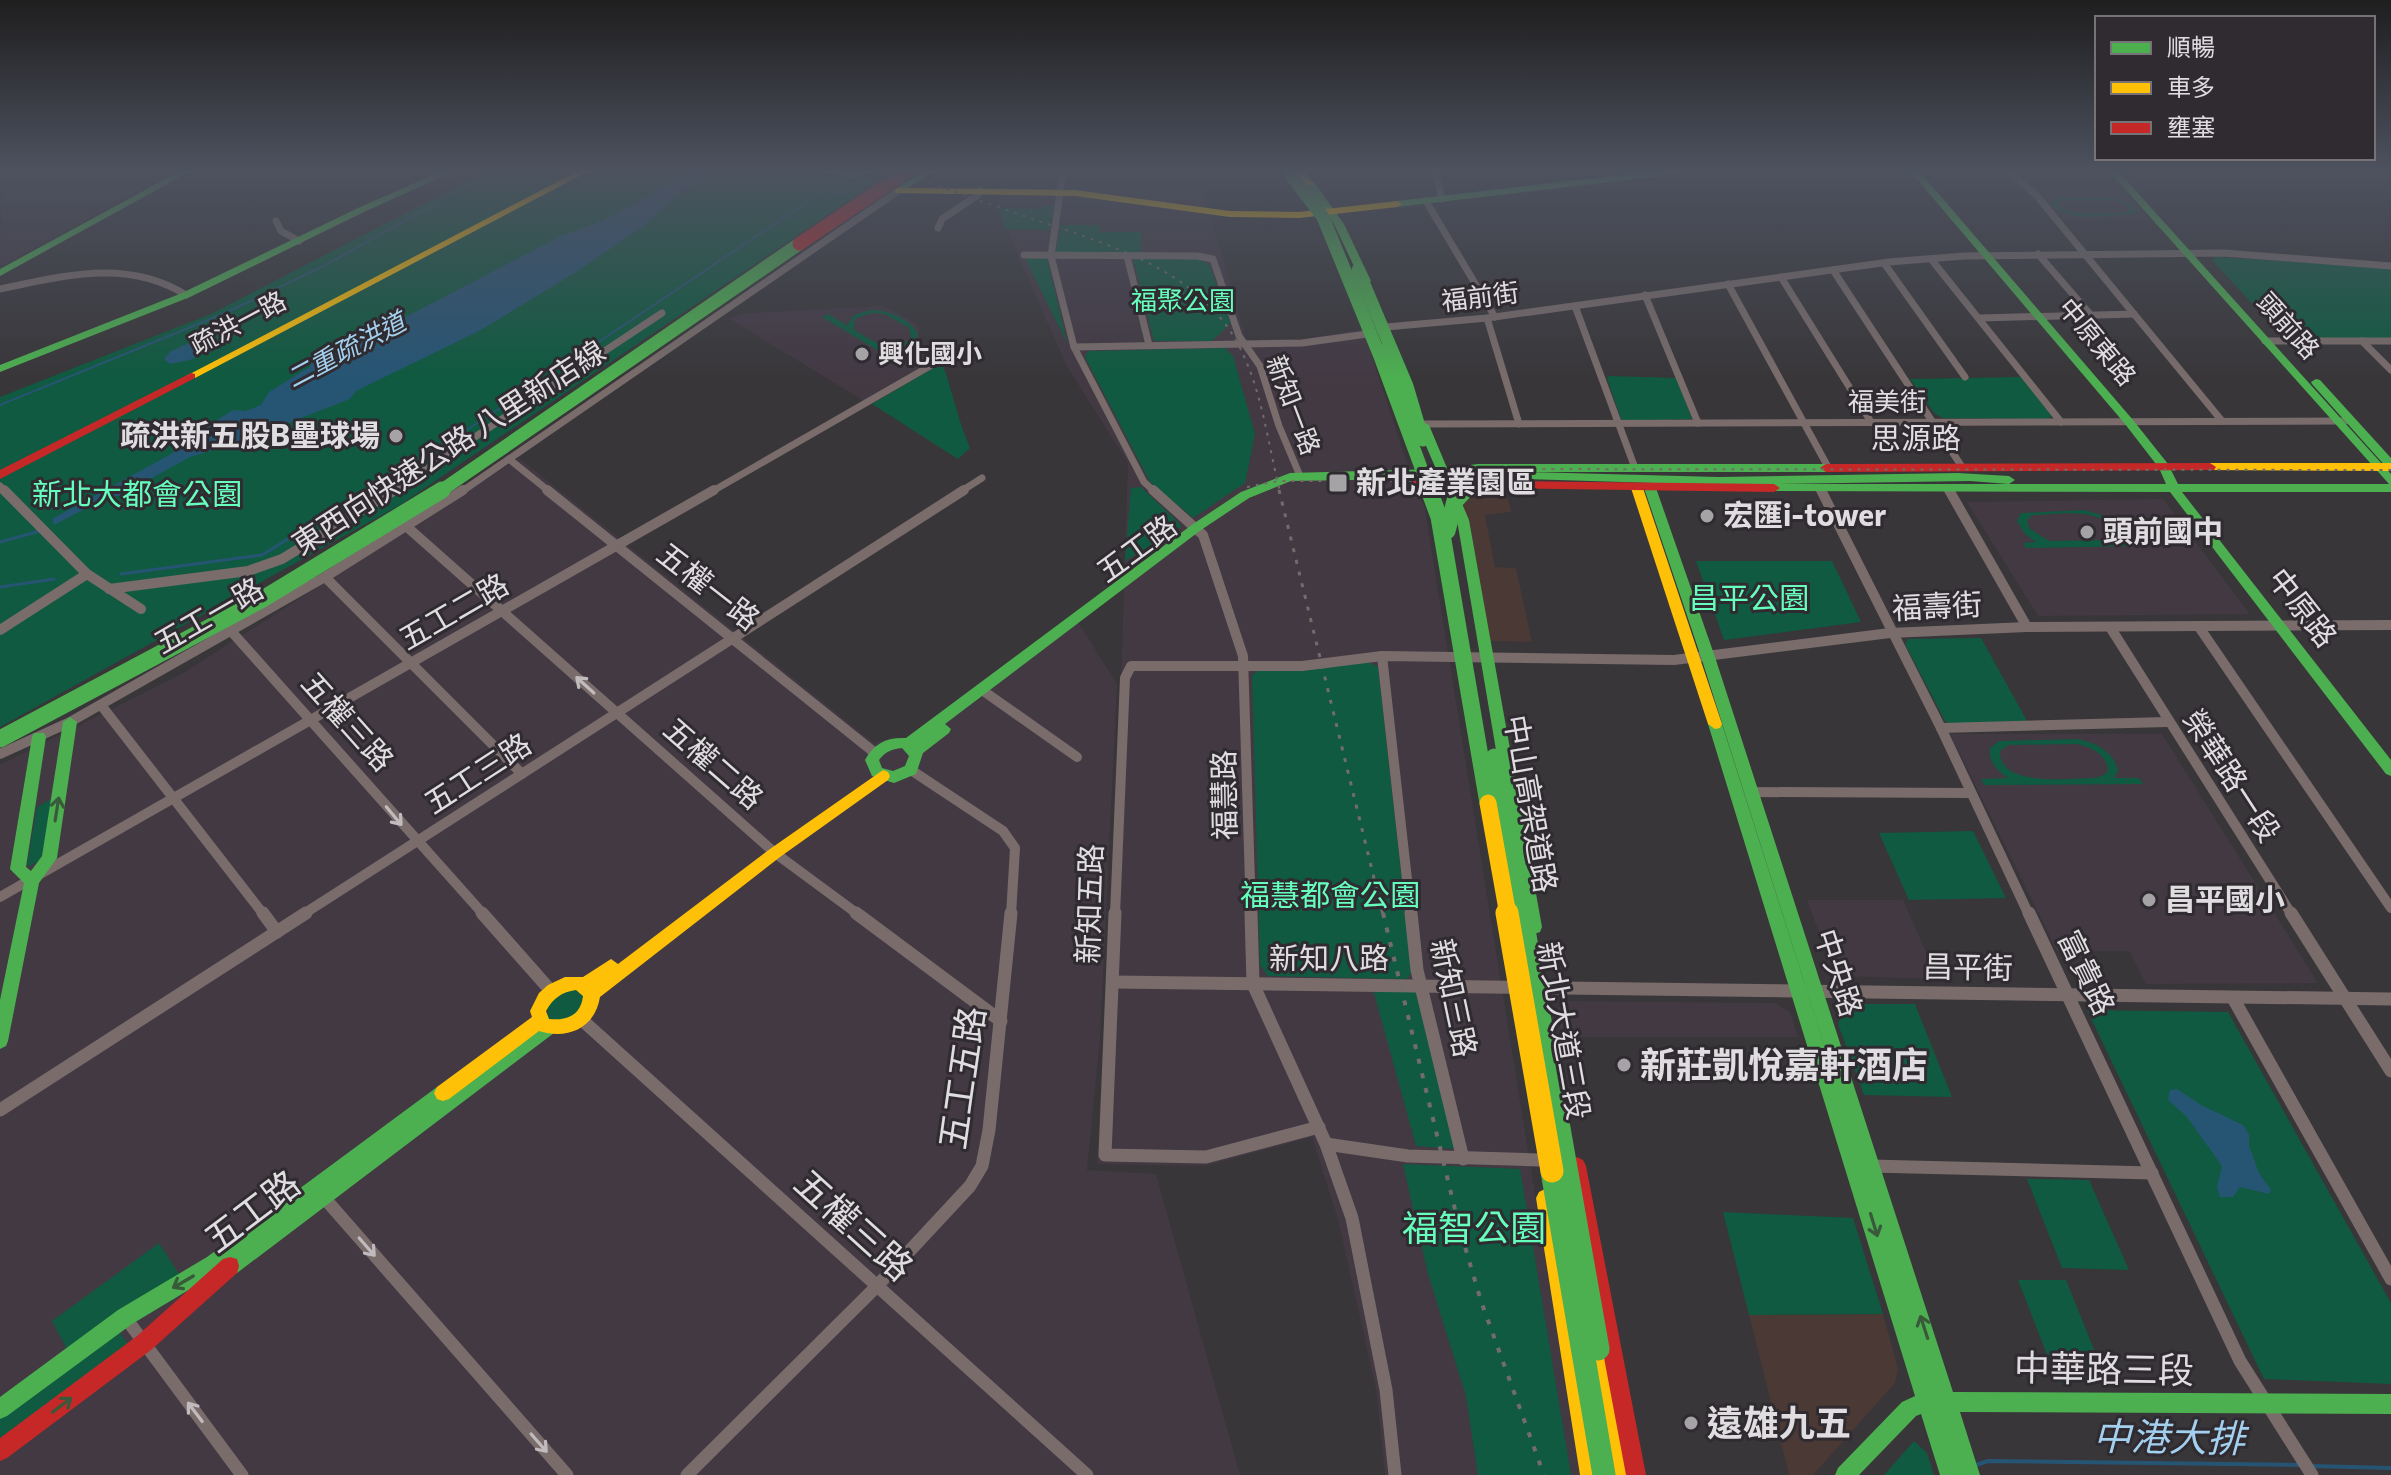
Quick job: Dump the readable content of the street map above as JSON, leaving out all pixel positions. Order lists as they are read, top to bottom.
{
  "streets": {
    "main road": [
      "疏洪一路",
      "頭前路",
      "中原東路",
      "思源路",
      "東西向快速公路 八里新店線",
      "五工路",
      "中原路",
      "中山高架道路",
      "中央路",
      "新北大道三段",
      "中華路三段"
    ],
    "street": [
      "福前街",
      "福美街",
      "新知一路",
      "五權一路",
      "福壽街",
      "五工二路",
      "五工一路",
      "五權三路",
      "五權二路",
      "五工三路",
      "榮華路一段",
      "福慧路",
      "新知五路",
      "新知八路",
      "昌平街",
      "富貴路",
      "新知三路",
      "五工五路"
    ]
  },
  "crossings": [
    ["福前街", "頭前路"],
    ["福前街", "中原東路"],
    ["頭前路", "福美街"],
    ["頭前路", "思源路"],
    ["中原東路", "福美街"],
    ["中原東路", "思源路"],
    ["中原東路", "中原路"],
    ["新知一路", "五工路"],
    ["思源路", "五工路"],
    ["思源路", "中原路"],
    ["思源路", "中央路"],
    ["思源路", "富貴路"],
    ["思源路", "新北大道三段"],
    ["五工路", "五權三路"],
    ["五工路", "福慧路"],
    ["五工路", "新北大道三段"],
    ["五權一路", "五工二路"],
    ["五權一路", "五工一路"],
    ["五權一路", "五工三路"],
    ["福壽街", "中原路"],
    ["福壽街", "榮華路一段"],
    ["福壽街", "福慧路"],
    ["福壽街", "新知五路"],
    ["福壽街", "中央路"],
    ["福壽街", "富貴路"],
    ["福壽街", "新知三路"],
    ["福壽街", "新北大道三段"],
    ["五工二路", "五權三路"],
    ["五工二路", "五權二路"],
    ["五工一路", "五權三路"],
    ["五工一路", "五權二路"],
    ["五權三路", "五工三路"],
    ["五權三路", "五工五路"],
    ["五權二路", "五工三路"],
    ["五權二路", "五工五路"],
    ["榮華路一段", "昌平街"],
    ["福慧路", "新知五路"],
    ["福慧路", "新知八路"],
    ["新知五路", "新知八路"],
    ["新知八路", "昌平街"],
    ["新知八路", "新知三路"],
    ["新知八路", "新北大道三段"],
    ["昌平街", "中央路"],
    ["昌平街", "富貴路"],
    ["昌平街", "新北大道三段"],
    ["中央路", "中華路三段"],
    ["富貴路", "中華路三段"]
  ],
  "water": ["二重疏洪道", "中港大排"],
  "parks": [
    "福聚公園",
    "新北大都會公園",
    "昌平公園",
    "福慧都會公園",
    "福智公園"
  ],
  "places": {
    "other": [
      "興化國小",
      "疏洪新五股B壘球場",
      "宏匯i-tower",
      "頭前國中",
      "昌平國小",
      "新莊凱悅嘉軒酒店",
      "遠雄九五"
    ],
    "transit": ["新北產業園區"]
  },
  "legend": ["順暢", "車多", "壅塞"]
}
